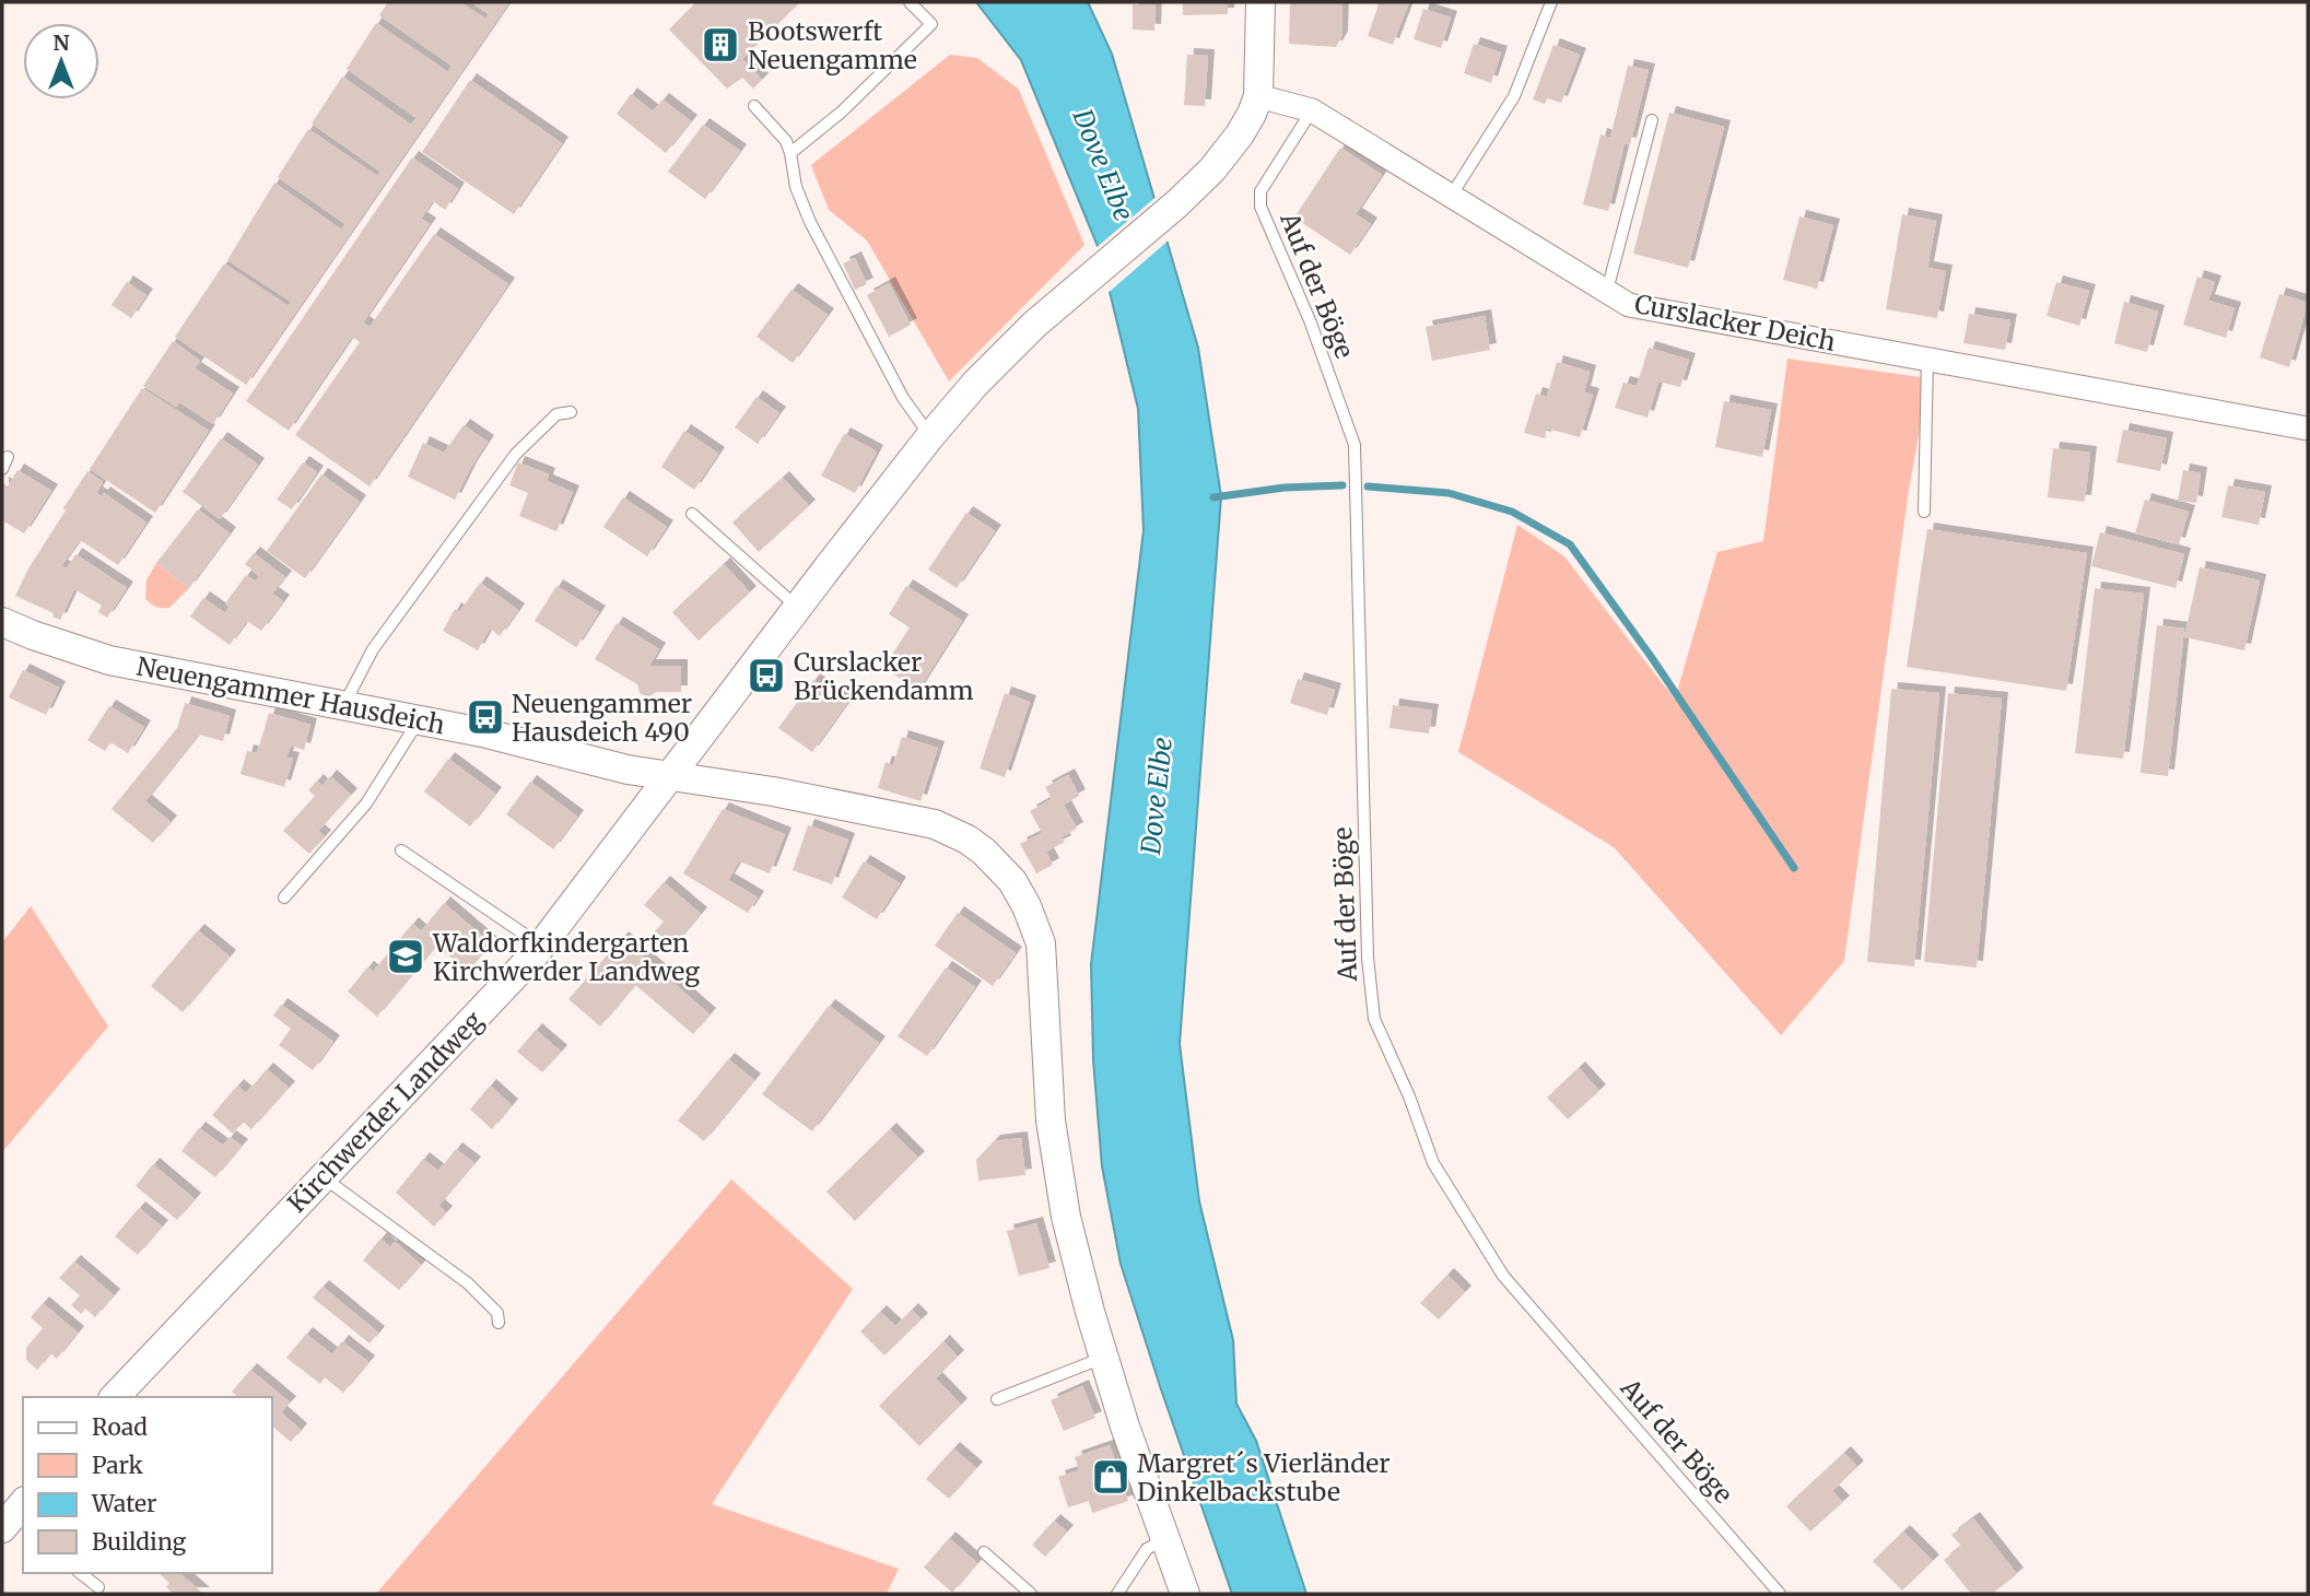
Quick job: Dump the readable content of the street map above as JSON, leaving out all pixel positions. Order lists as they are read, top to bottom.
{
  "streets": {
    "street": ["Curslacker Deich", "Neuengammer Hausdeich", "Kirchwerder Landweg"],
    "lane": ["Auf der Böge"]
  },
  "crossings": [
    ["Auf der Böge", "Curslacker Deich"],
    ["Neuengammer Hausdeich", "Kirchwerder Landweg"]
  ],
  "water": ["Dove Elbe"],
  "places": {
    "building": ["Bootswerft Neuengamme"],
    "bus stop": ["Curslacker Brückendamm", "Neuengammer Hausdeich 490"],
    "school or university": ["Waldorfkindergarten Kirchwerder Landweg"],
    "shop": ["Margret´s Vierländer Dinkelbackstube"]
  },
  "legend": [
    "Road",
    "Park",
    "Water",
    "Building"
  ],
  "north": "top"
}
